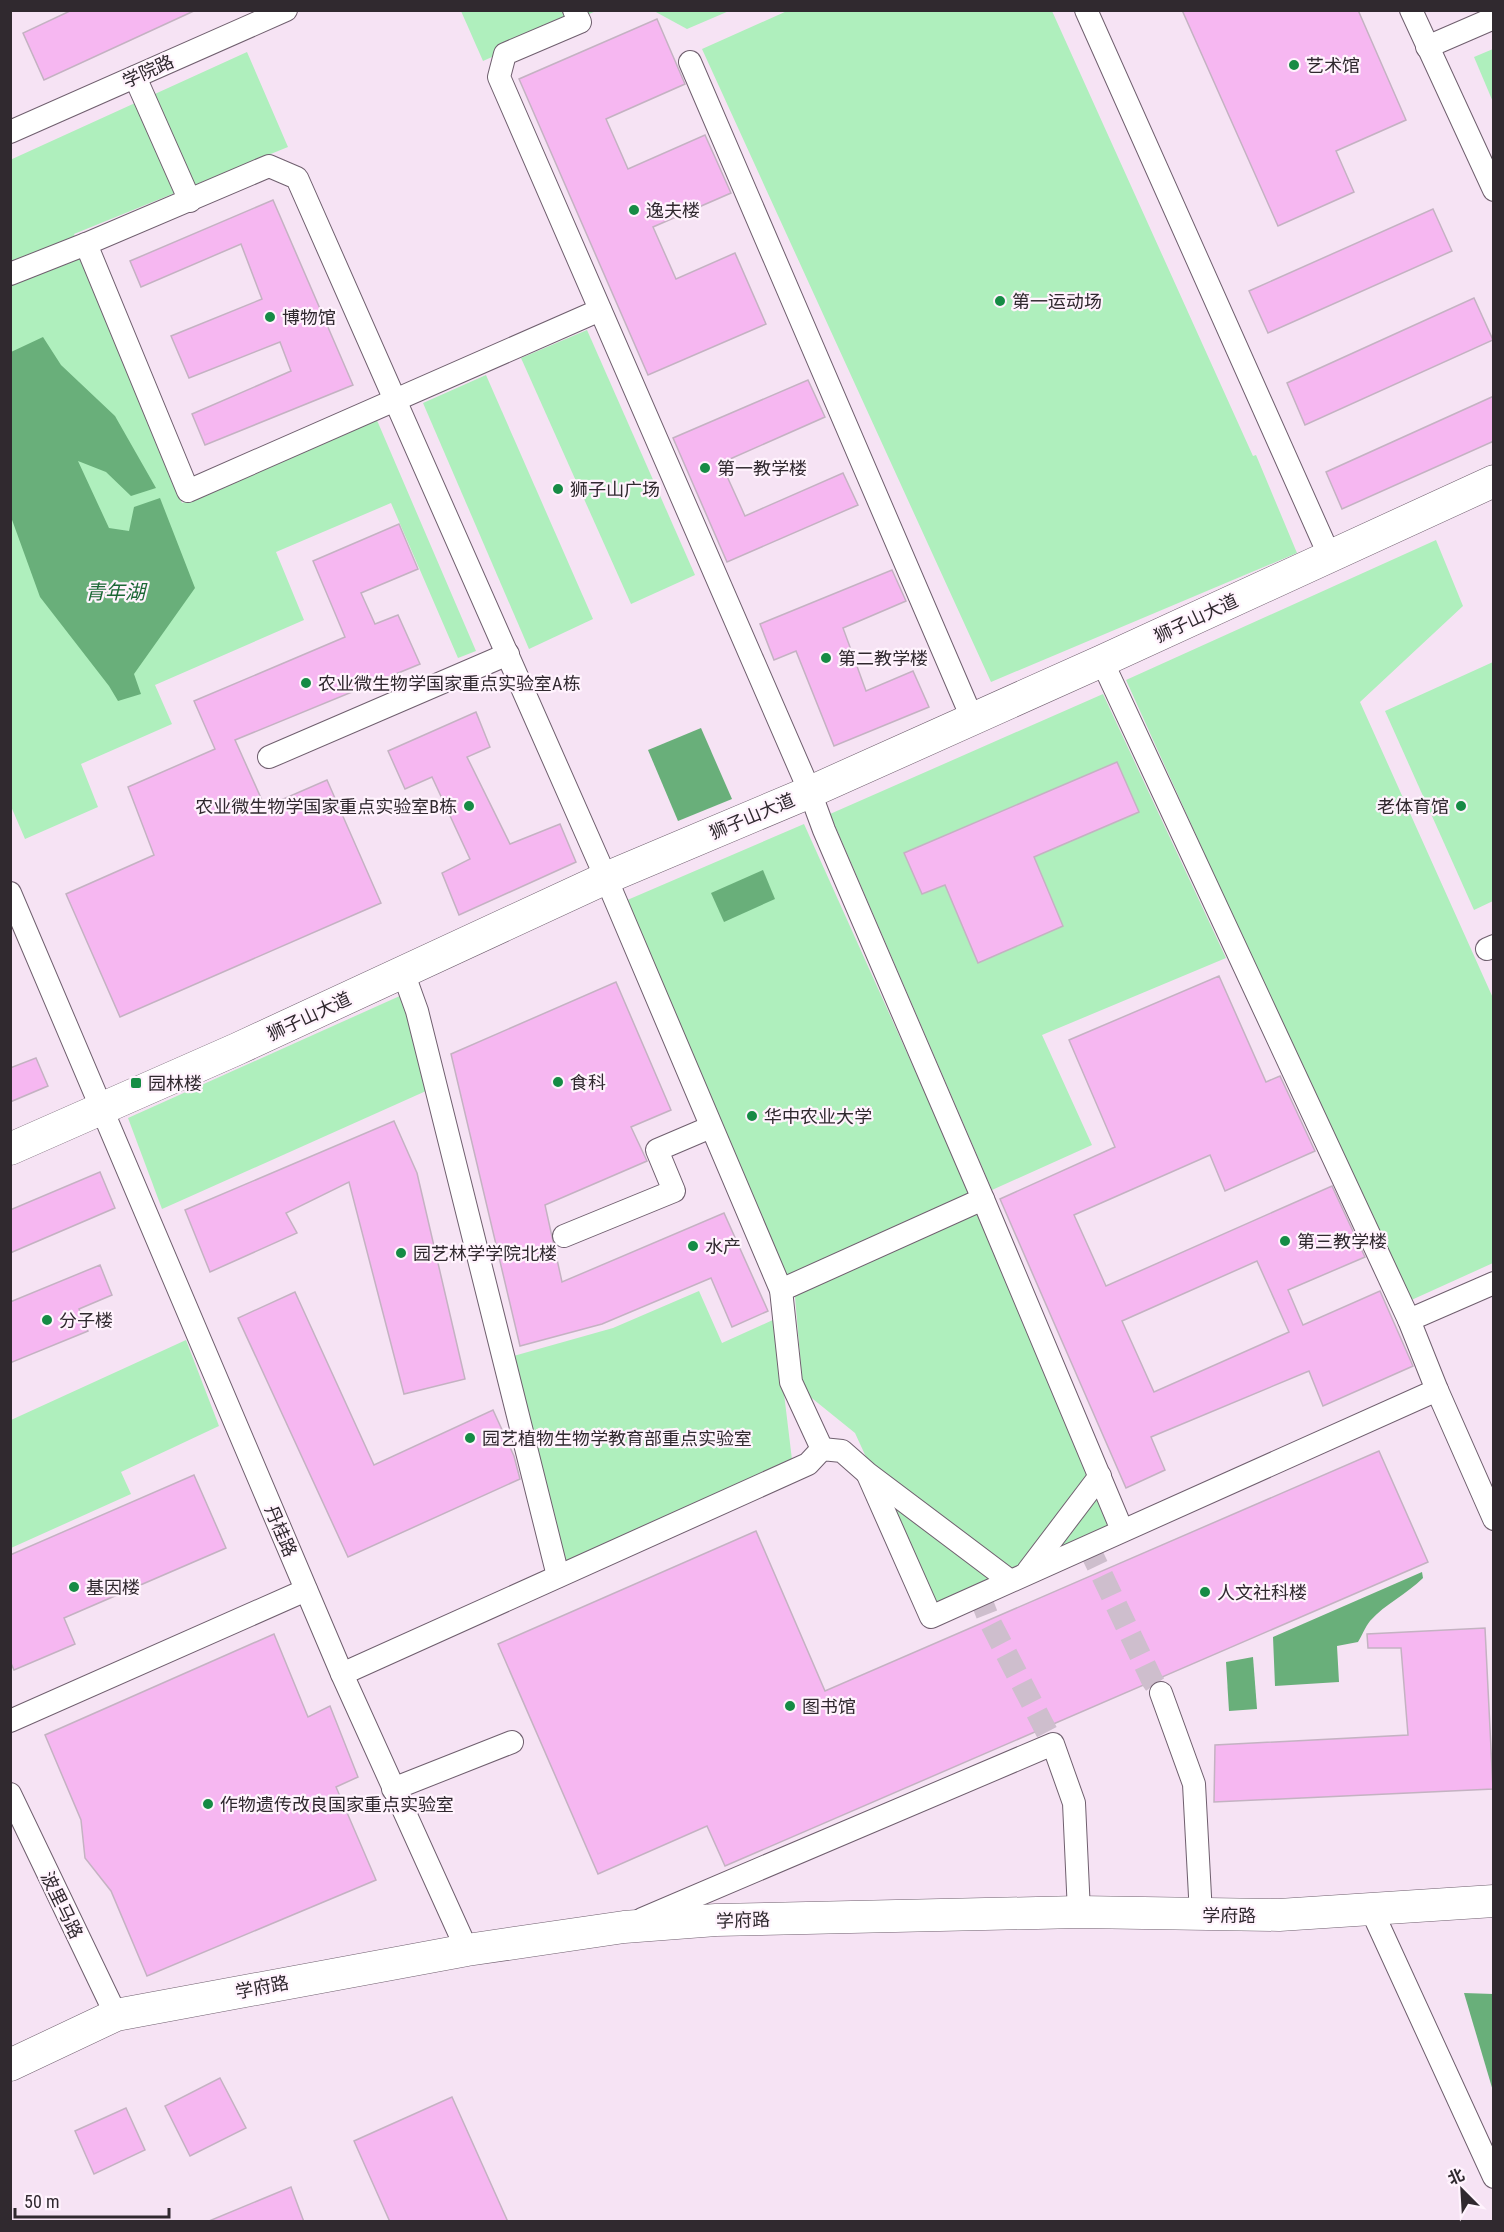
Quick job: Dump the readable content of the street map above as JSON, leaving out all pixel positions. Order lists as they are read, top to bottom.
{
  "streets": {
    "street": [
      "学院路",
      "狮子山大道",
      "丹桂路",
      "波里马路",
      "学府路"
    ]
  },
  "crossings": [
    ["狮子山大道", "丹桂路"],
    ["丹桂路", "学府路"],
    ["波里马路", "学府路"]
  ],
  "water": ["青年湖"],
  "places": {
    "other": [
      "艺术馆",
      "逸夫楼",
      "第一运动场",
      "博物馆",
      "第一教学楼",
      "狮子山广场",
      "第二教学楼",
      "农业微生物学国家重点实验室A栋",
      "农业微生物学国家重点实验室B栋",
      "老体育馆",
      "食科",
      "华中农业大学",
      "第三教学楼",
      "水产",
      "园艺林学学院北楼",
      "分子楼",
      "园艺植物生物学教育部重点实验室",
      "基因楼",
      "人文社科楼",
      "图书馆",
      "作物遗传改良国家重点实验室"
    ],
    "transit": ["园林楼"]
  },
  "scale_bar": "50 m",
  "north": "top left"
}
